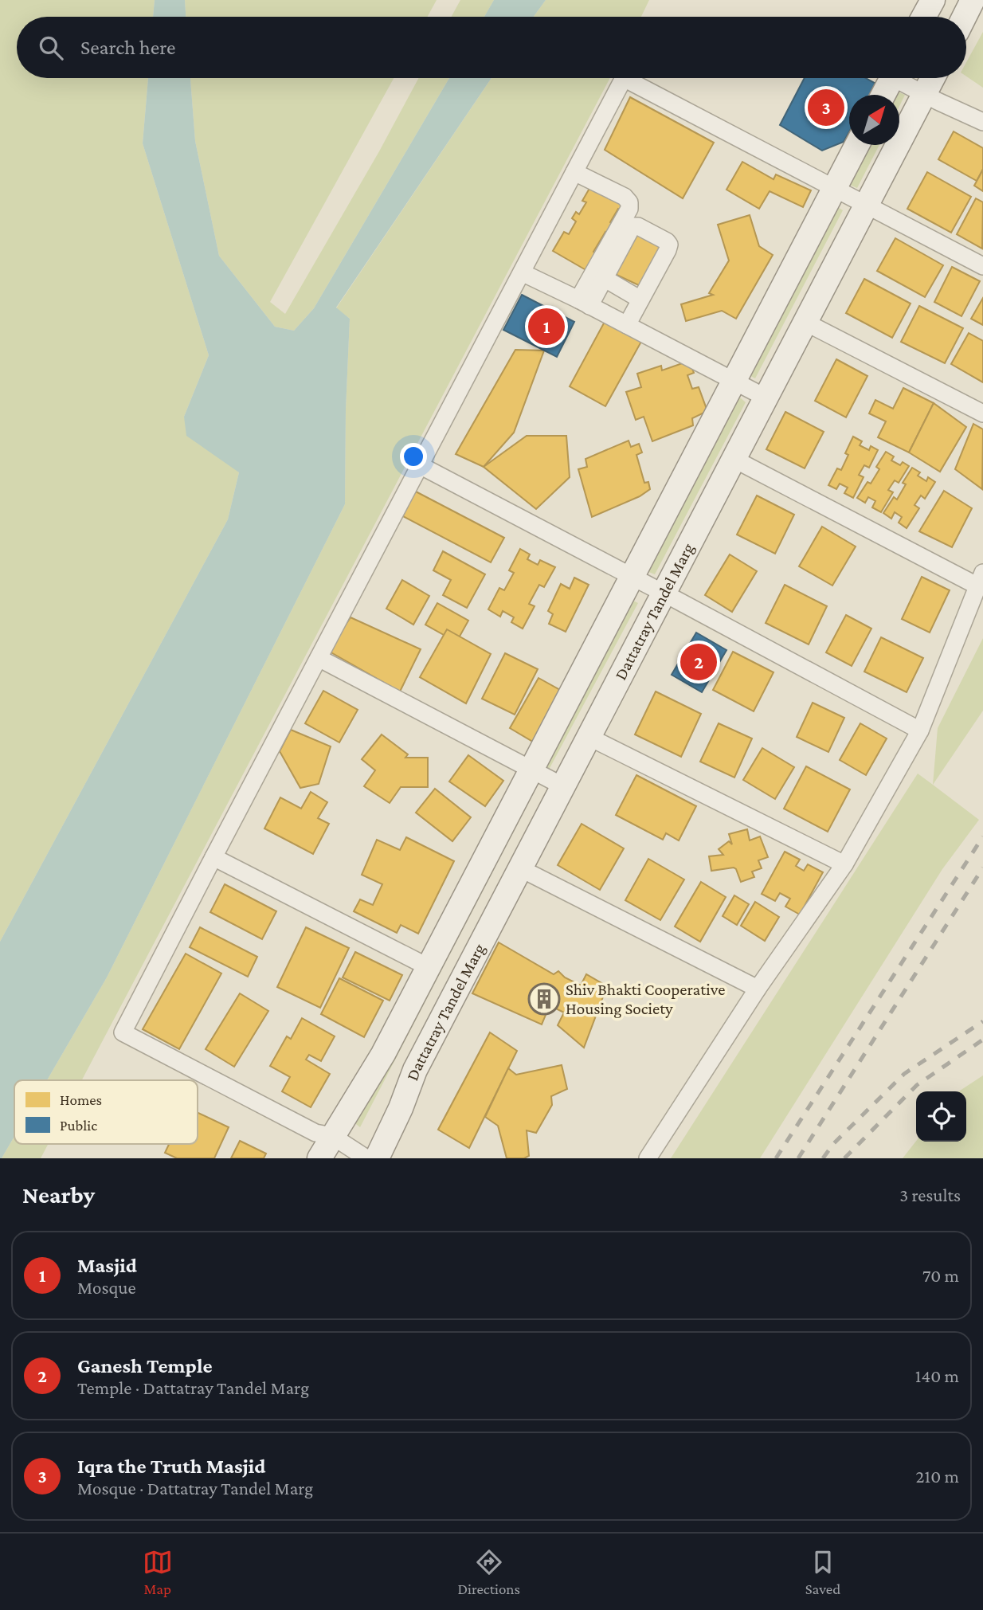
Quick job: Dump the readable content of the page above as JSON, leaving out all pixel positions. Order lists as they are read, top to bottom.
{
  "streets": {
    "main road": ["Dattatray Tandel Marg"]
  },
  "places": {
    "building": ["Shiv Bhakti Cooperative Housing Society"]
  },
  "legend": ["Homes", "Public"],
  "north": "top right",
  "page": {
    "search": "Search here",
    "pins": ["3", "1", "2"],
    "heading": ["Nearby", "3 results"],
    "list": [
      {
        "mark": "1",
        "name": "Masjid",
        "note": "Mosque",
        "value": "70 m"
      },
      {
        "mark": "2",
        "name": "Ganesh Temple",
        "note": "Temple · Dattatray Tandel Marg",
        "value": "140 m"
      },
      {
        "mark": "3",
        "name": "Iqra the Truth Masjid",
        "note": "Mosque · Dattatray Tandel Marg",
        "value": "210 m"
      }
    ],
    "nav": ["Map", "Directions", "Saved"]
  }
}
